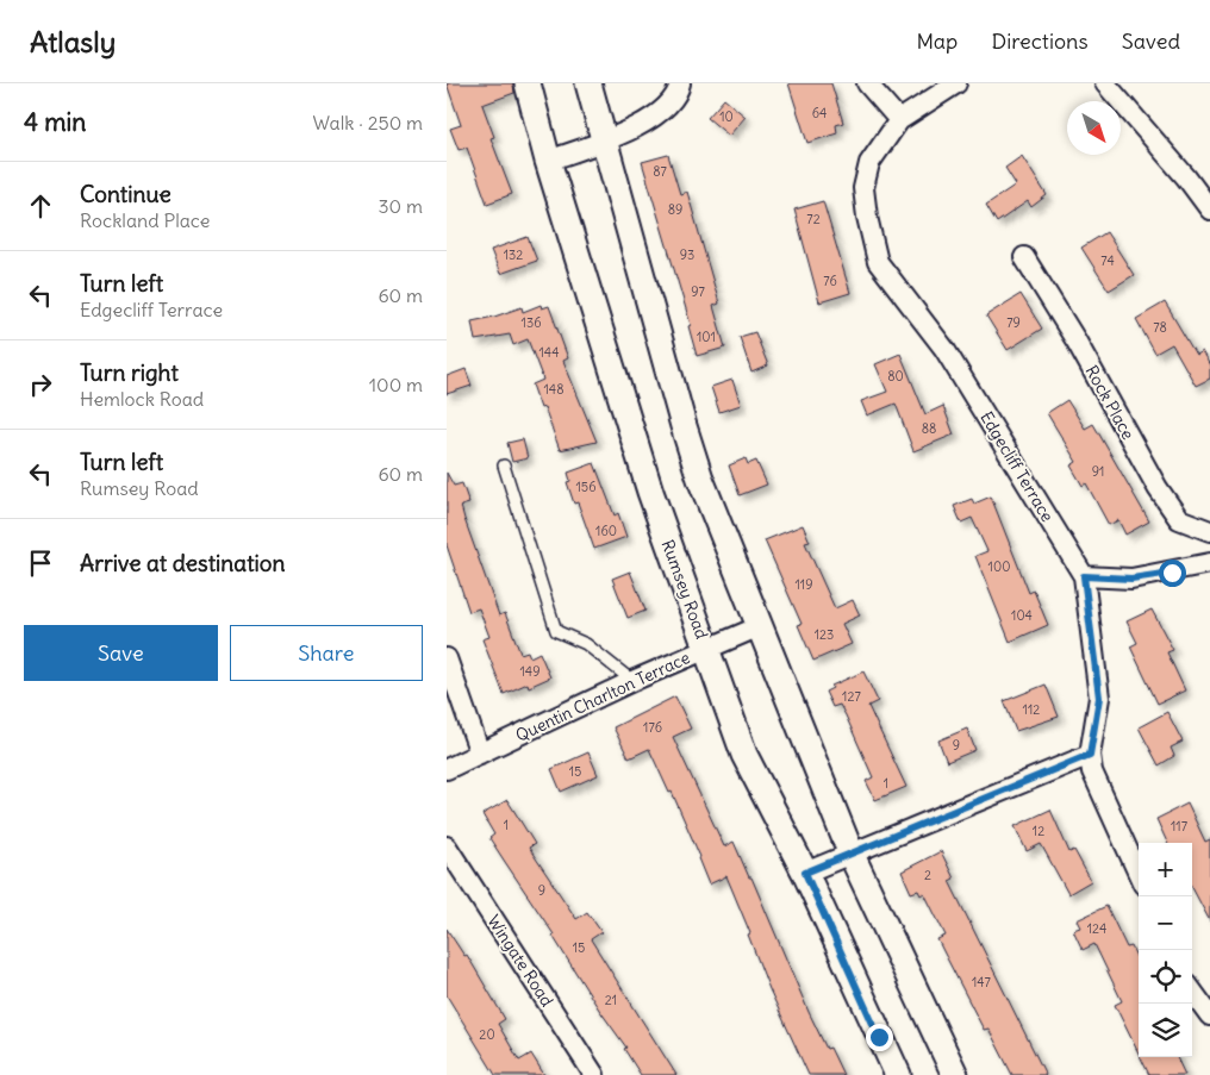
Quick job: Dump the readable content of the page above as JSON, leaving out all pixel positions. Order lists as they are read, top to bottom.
{
  "streets": {
    "street": [
      "Rock Place",
      "Edgecliff Terrace",
      "Rumsey Road",
      "Quentin Charlton Terrace",
      "Wingate Road"
    ]
  },
  "crossings": [
    ["Rumsey Road", "Quentin Charlton Terrace"]
  ],
  "house_numbers": [
    "64",
    "10",
    "87",
    "89",
    "72",
    "132",
    "93",
    "74",
    "76",
    "97",
    "136",
    "79",
    "78",
    "101",
    "144",
    "80",
    "148",
    "88",
    "91",
    "156",
    "160",
    "100",
    "119",
    "104",
    "123",
    "149",
    "127",
    "112",
    "176",
    "9",
    "15",
    "1",
    "1",
    "117",
    "12",
    "2",
    "9",
    "124",
    "15",
    "147",
    "21",
    "20"
  ],
  "north": "bottom right",
  "page": {
    "header": "Atlasly",
    "nav": ["Map", "Directions", "Saved"],
    "heading": ["4 min", "Walk · 250 m"],
    "list": [
      ["Continue", "Rockland Place", "30 m"],
      ["Turn left", "Edgecliff Terrace", "60 m"],
      ["Turn right", "Hemlock Road", "100 m"],
      ["Turn left", "Rumsey Road", "60 m"],
      "Arrive at destination"
    ],
    "buttons": ["Save", "Share"],
    "map_buttons": ["+", "−"]
  }
}
